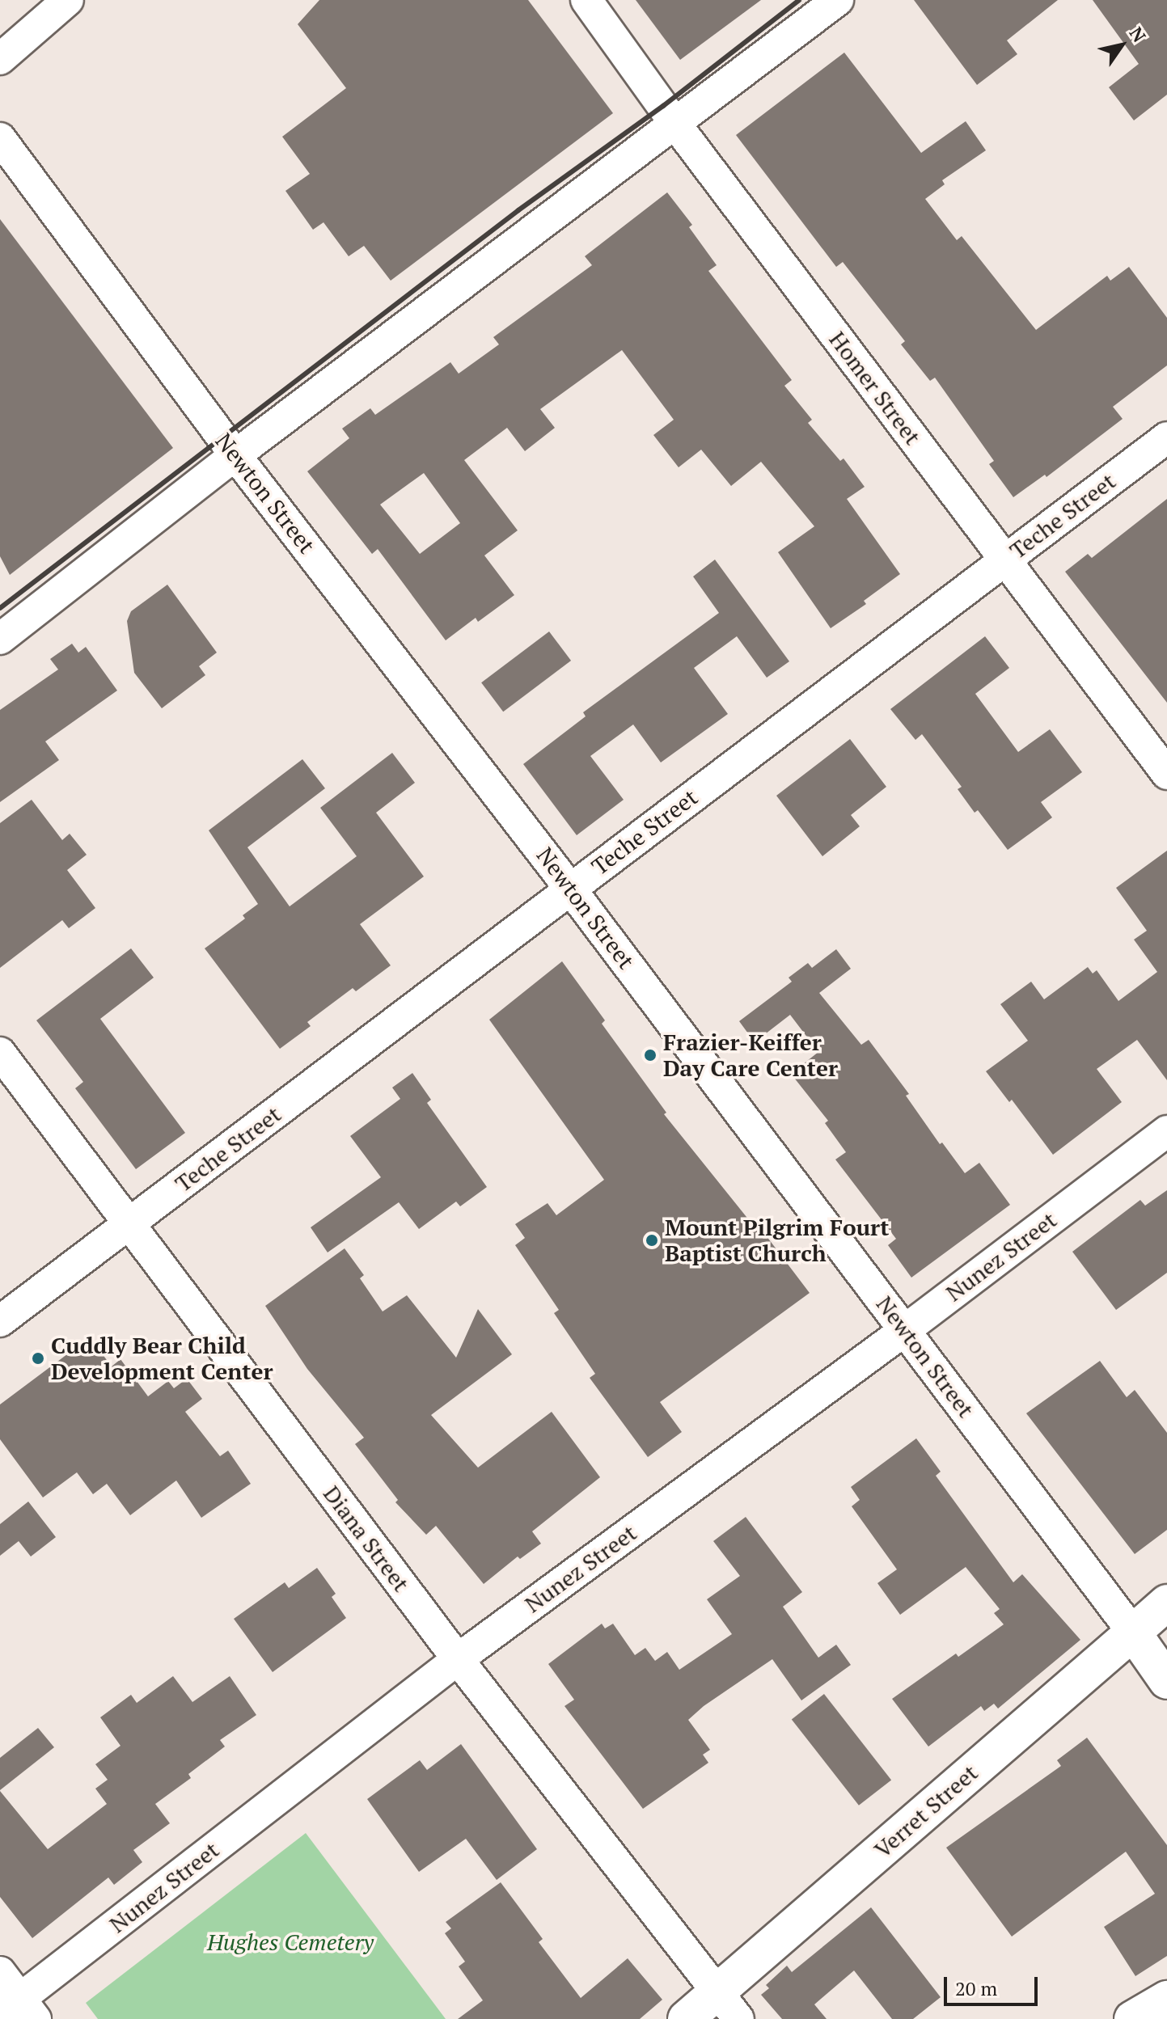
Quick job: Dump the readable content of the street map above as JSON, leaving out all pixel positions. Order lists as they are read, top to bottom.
{
  "streets": {
    "main road": ["Newton Street", "Verret Street"],
    "street": [
      "Homer Street",
      "Teche Street",
      "Nunez Street",
      "Diana Street"
    ]
  },
  "crossings": [
    ["Homer Street", "Teche Street"],
    ["Newton Street", "Teche Street"],
    ["Newton Street", "Nunez Street"],
    ["Newton Street", "Verret Street"],
    ["Teche Street", "Diana Street"],
    ["Nunez Street", "Diana Street"],
    ["Diana Street", "Verret Street"]
  ],
  "parks": ["Hughes Cemetery"],
  "places": ["Frazier-Keiffer Day Care Center", "Mount Pilgrim Fourt Baptist Church", "Cuddly Bear Child Development Center"],
  "scale_bar": "20 m",
  "north": "top right"
}
